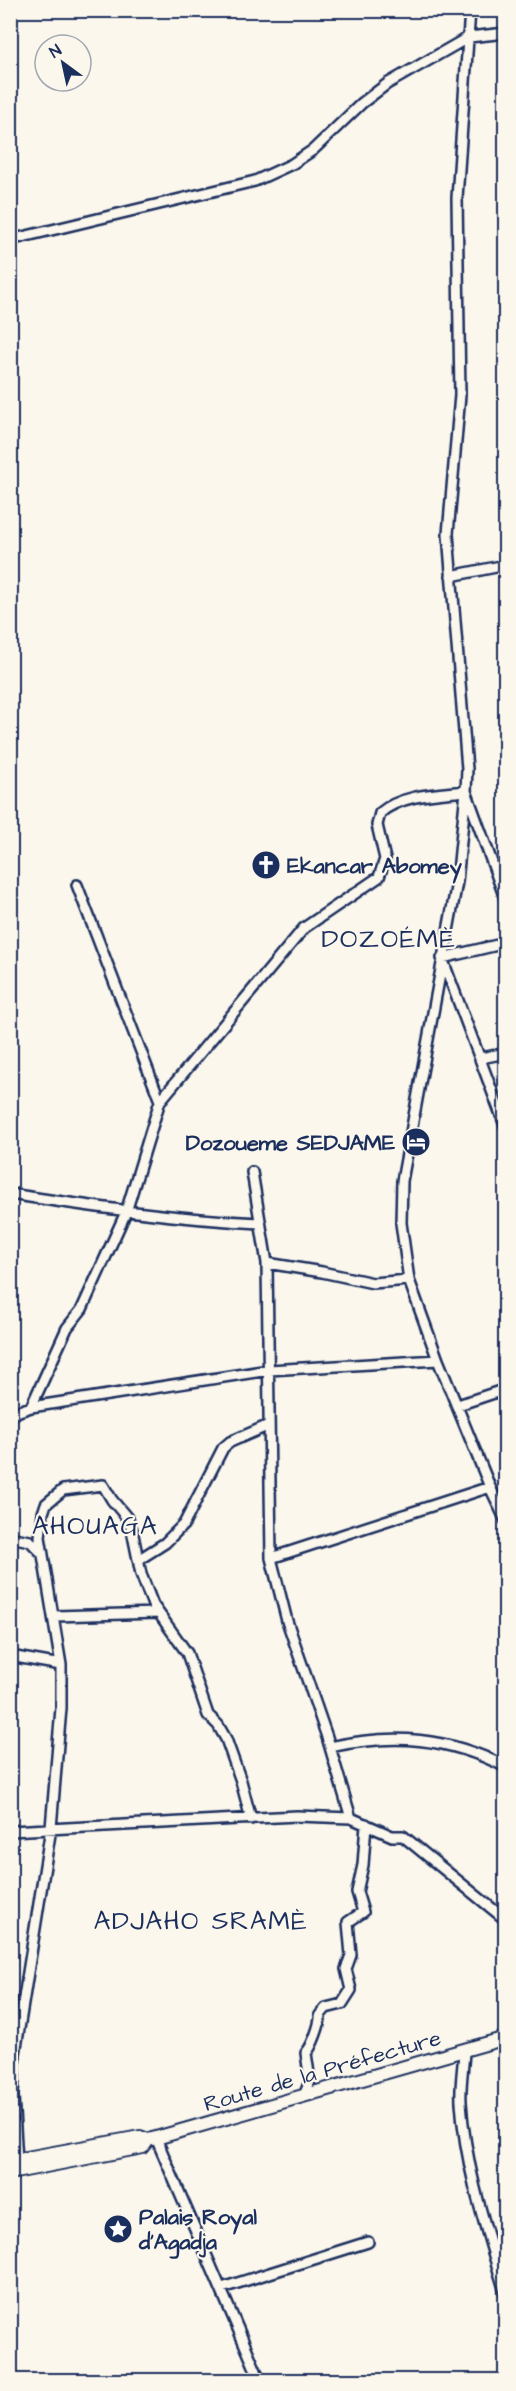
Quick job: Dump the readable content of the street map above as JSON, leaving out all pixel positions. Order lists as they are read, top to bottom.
{
  "streets": {
    "street": ["Route de la Préfecture"]
  },
  "districts": ["DOZOÉMÈ", "AHOUAGA", "ADJAHO SRAMÈ"],
  "places": {
    "church": ["Ekancar Abomey"],
    "hotel": ["Dozoueme SEDJAME"],
    "place": ["Palais Royal d'Agadja"]
  },
  "north": "top left"
}
